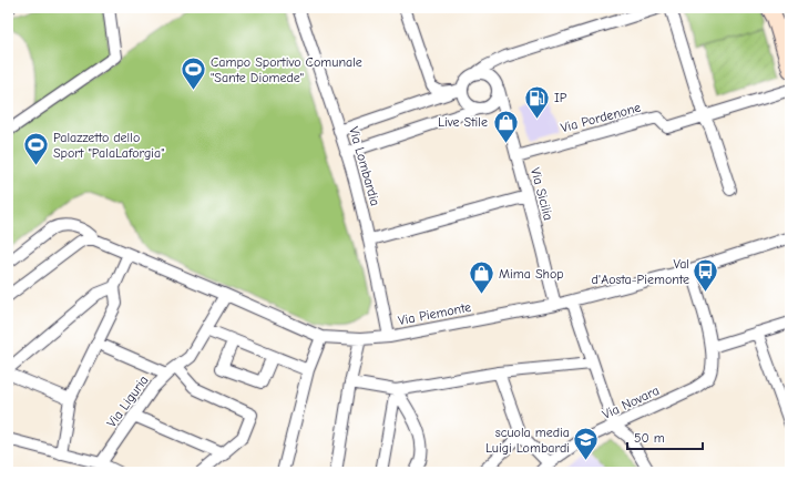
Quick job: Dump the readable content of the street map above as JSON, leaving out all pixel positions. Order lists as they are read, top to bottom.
{
  "streets": {
    "street": [
      "Via Pordenone",
      "Via Lombardia",
      "Via Sicilia",
      "Via Piemonte",
      "Via Liguria",
      "Via Novara"
    ]
  },
  "crossings": [
    ["Via Pordenone", "Via Sicilia"],
    ["Via Lombardia", "Via Piemonte"],
    ["Via Sicilia", "Via Piemonte"],
    ["Via Piemonte", "Via Liguria"],
    ["Via Piemonte", "Via Novara"]
  ],
  "places": {
    "sports": ["Campo Sportivo Comunale \"Sante Diomede\"", "Palazzetto dello Sport \"PalaLaforgia\""],
    "fuel station": ["IP"],
    "shop": ["Live Stile", "Mima Shop"],
    "bus stop": ["Val d'Aosta-Piemonte"],
    "school or university": ["scuola media Luigi Lombardi"]
  },
  "scale_bar": "50 m"
}
